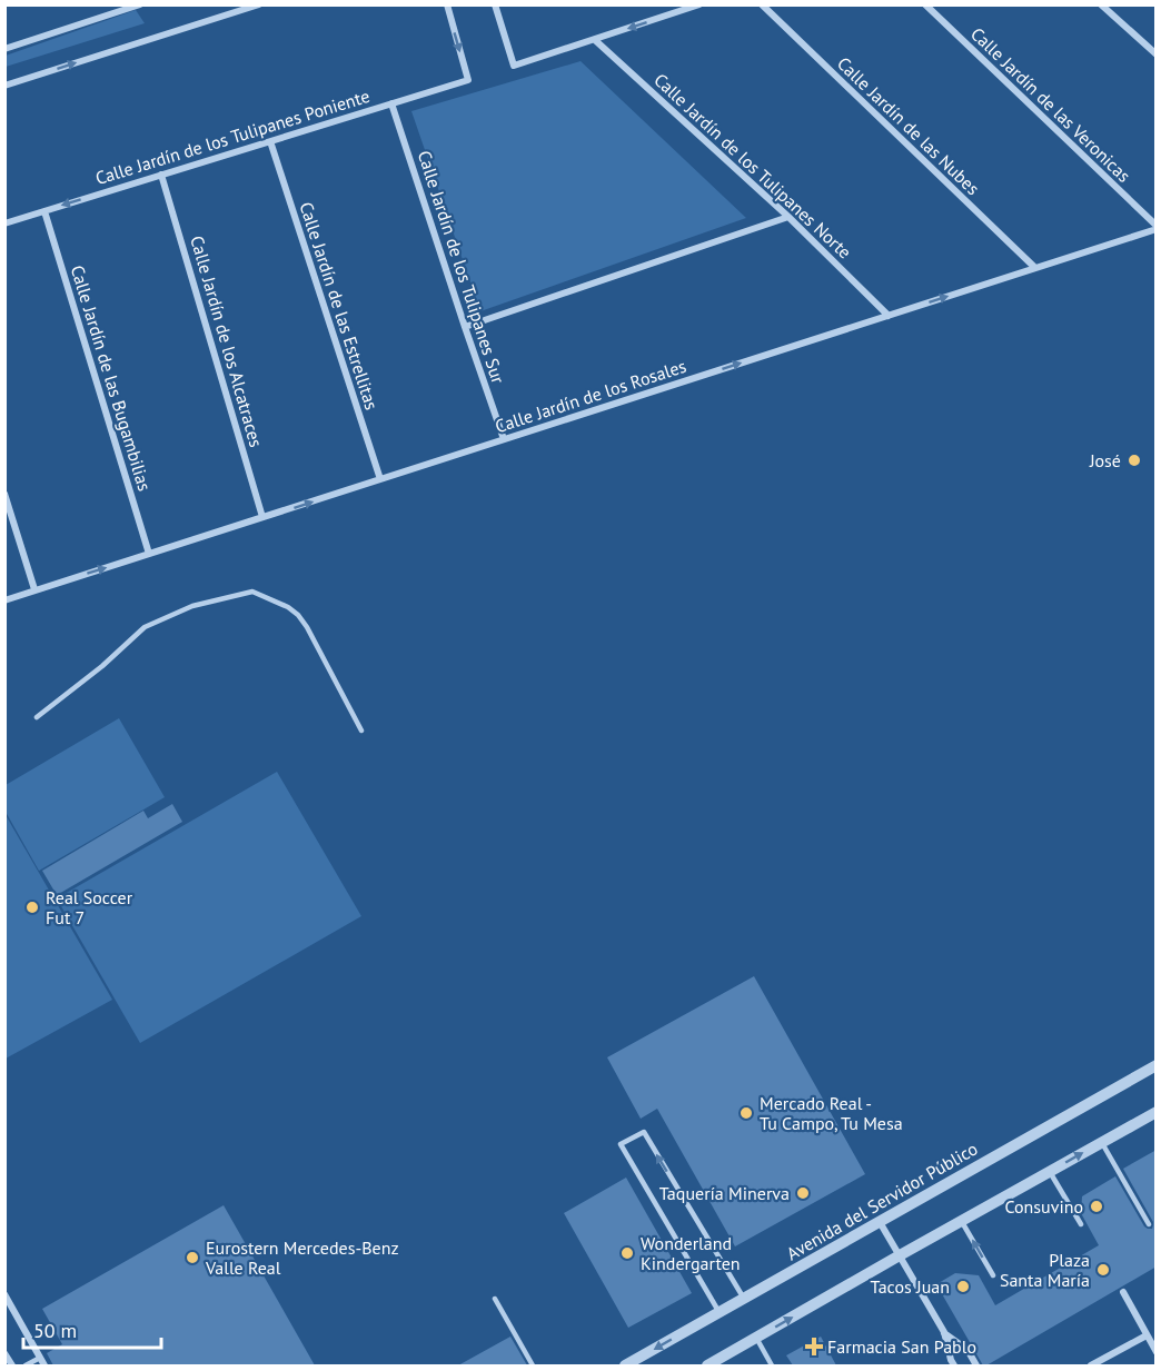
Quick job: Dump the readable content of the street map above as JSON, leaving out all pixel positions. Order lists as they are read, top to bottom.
{
  "streets": {
    "street": [
      "Calle Jardín de las Veronicas",
      "Calle Jardín de las Nubes",
      "Calle Jardín de los Tulipanes Poniente",
      "Calle Jardín de los Tulipanes Norte",
      "Calle Jardín de los Tulipanes Sur",
      "Calle Jardín de las Estrellitas",
      "Calle Jardín de los Alcatraces",
      "Calle Jardín de las Bugambilias",
      "Calle Jardín de los Rosales",
      "Avenida del Servidor Público"
    ]
  },
  "crossings": [
    ["Calle Jardín de las Veronicas", "Calle Jardín de los Rosales"],
    ["Calle Jardín de las Nubes", "Calle Jardín de los Rosales"],
    ["Calle Jardín de los Tulipanes Poniente", "Calle Jardín de los Tulipanes Sur"],
    ["Calle Jardín de los Tulipanes Poniente", "Calle Jardín de las Estrellitas"],
    ["Calle Jardín de los Tulipanes Poniente", "Calle Jardín de los Alcatraces"],
    ["Calle Jardín de los Tulipanes Poniente", "Calle Jardín de las Bugambilias"],
    ["Calle Jardín de los Tulipanes Norte", "Calle Jardín de los Rosales"],
    ["Calle Jardín de los Tulipanes Sur", "Calle Jardín de los Rosales"],
    ["Calle Jardín de las Estrellitas", "Calle Jardín de los Rosales"],
    ["Calle Jardín de los Alcatraces", "Calle Jardín de los Rosales"],
    ["Calle Jardín de las Bugambilias", "Calle Jardín de los Rosales"]
  ],
  "one_way": ["Calle Jardín de los Rosales"],
  "places": {
    "other": [
      "José",
      "Real Soccer Fut 7",
      "Mercado Real - Tu Campo, Tu Mesa",
      "Taquería Minerva",
      "Consuvino",
      "Wonderland Kindergarten",
      "Eurostern Mercedes-Benz Valle Real",
      "Plaza Santa María",
      "Tacos Juan"
    ],
    "health": ["Farmacia San Pablo"]
  },
  "scale_bar": "50 m"
}
